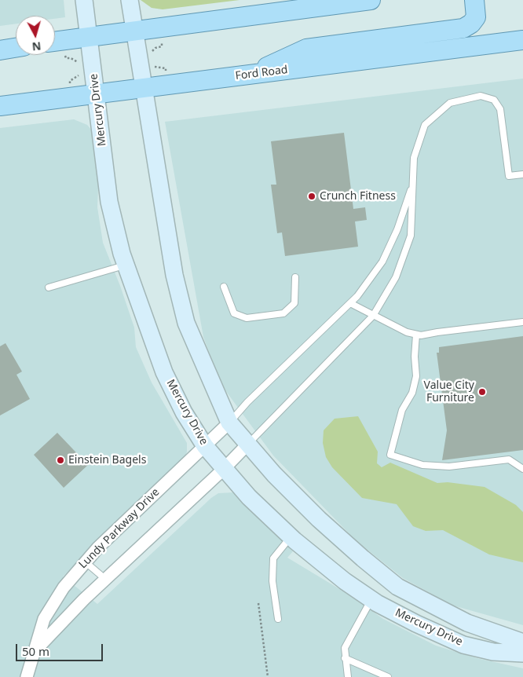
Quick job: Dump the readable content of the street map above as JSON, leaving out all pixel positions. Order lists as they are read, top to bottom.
{
  "streets": {
    "main road": ["Ford Road"],
    "street": ["Mercury Drive", "Lundy Parkway Drive"]
  },
  "crossings": [
    ["Ford Road", "Mercury Drive"],
    ["Mercury Drive", "Lundy Parkway Drive"]
  ],
  "places": ["Crunch Fitness", "Value City Furniture", "Einstein Bagels"],
  "scale_bar": "50 m",
  "north": "bottom"
}
